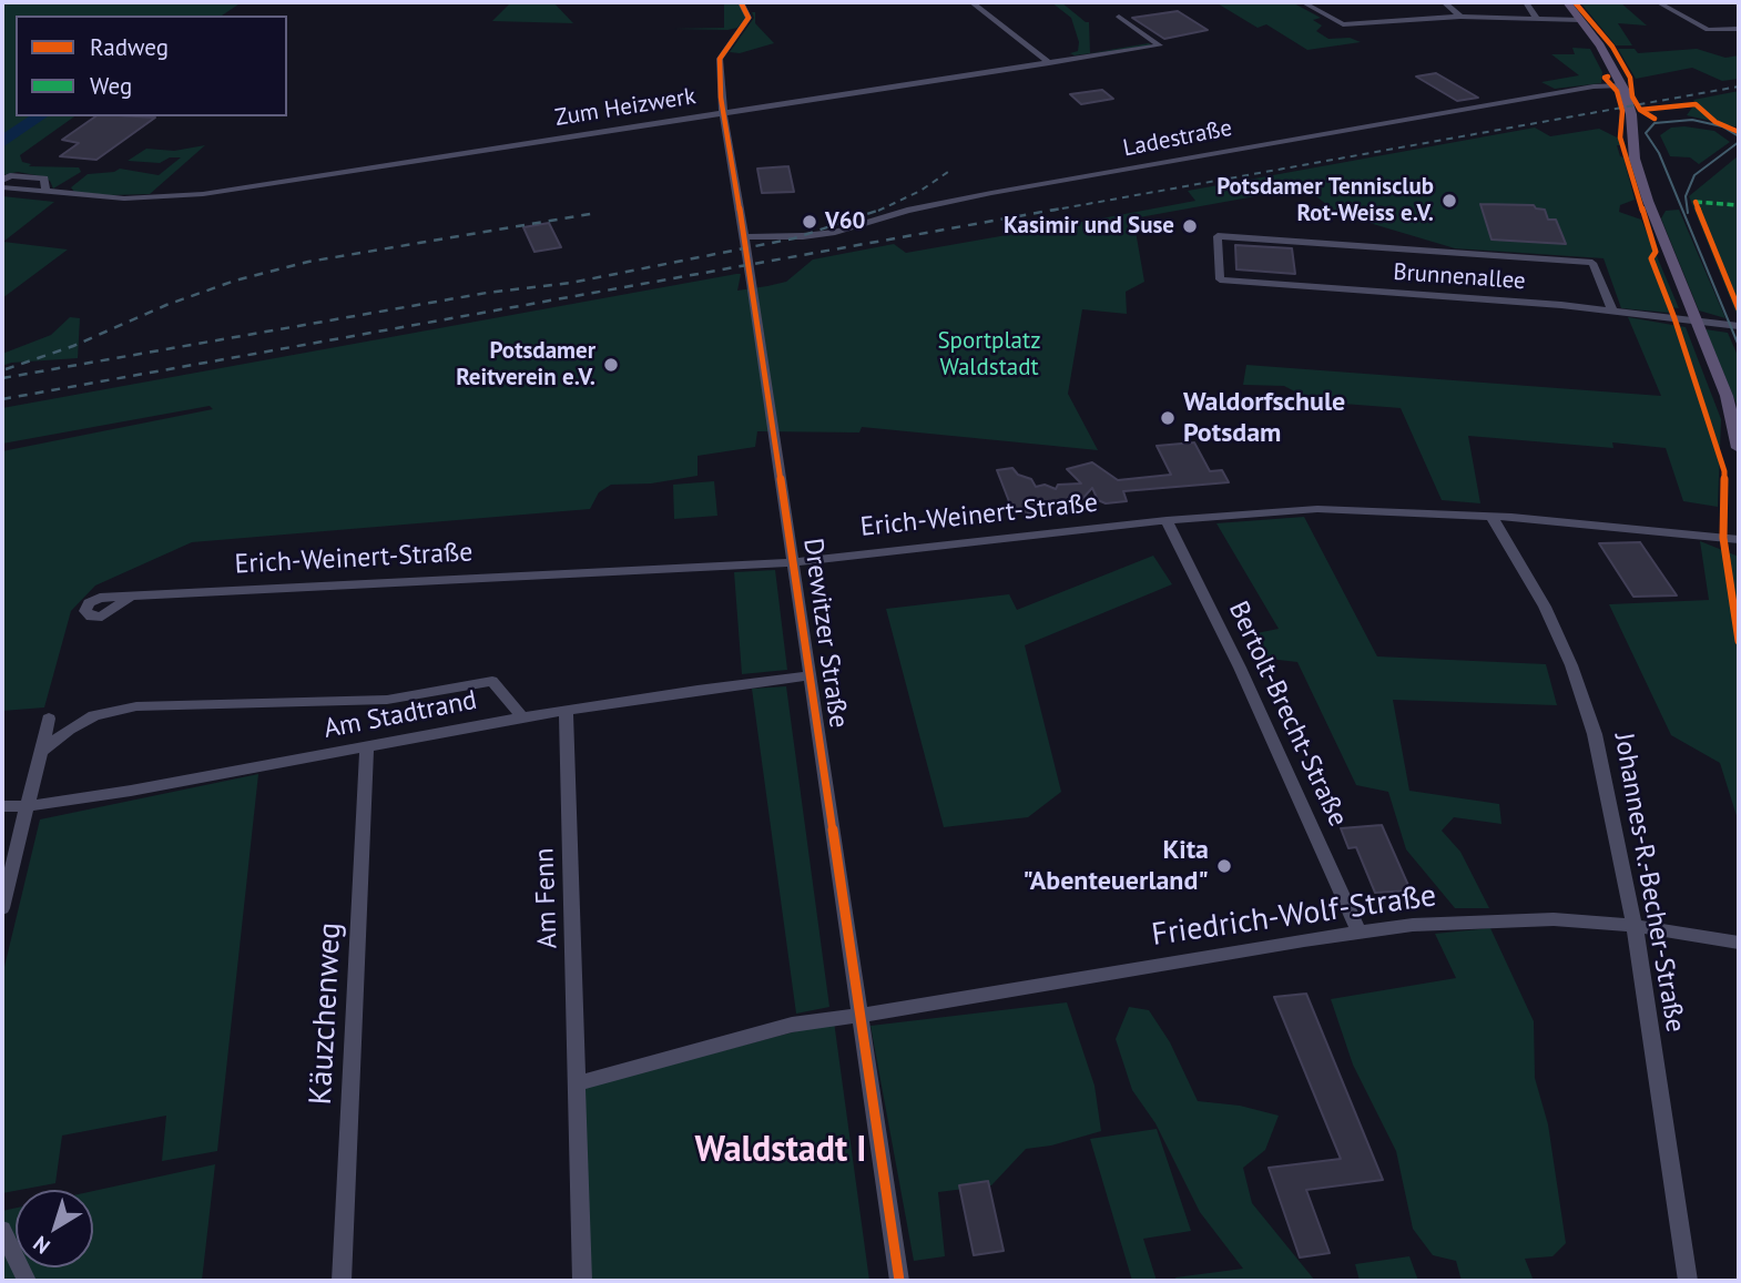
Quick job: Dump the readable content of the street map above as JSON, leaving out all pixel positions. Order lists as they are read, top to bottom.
{
  "streets": {
    "street": [
      "Zum Heizwerk",
      "Ladestraße",
      "Brunnenallee",
      "Erich-Weinert-Straße",
      "Drewitzer Straße",
      "Bertolt-Brecht-Straße",
      "Am Stadtrand",
      "Johannes-R.-Becher-Straße",
      "Am Fenn",
      "Friedrich-Wolf-Straße",
      "Käuzchenweg"
    ]
  },
  "crossings": [
    ["Zum Heizwerk", "Drewitzer Straße"],
    ["Ladestraße", "Drewitzer Straße"],
    ["Erich-Weinert-Straße", "Drewitzer Straße"],
    ["Erich-Weinert-Straße", "Bertolt-Brecht-Straße"],
    ["Erich-Weinert-Straße", "Johannes-R.-Becher-Straße"],
    ["Drewitzer Straße", "Am Stadtrand"],
    ["Drewitzer Straße", "Friedrich-Wolf-Straße"],
    ["Bertolt-Brecht-Straße", "Friedrich-Wolf-Straße"],
    ["Am Stadtrand", "Am Fenn"],
    ["Am Stadtrand", "Käuzchenweg"],
    ["Johannes-R.-Becher-Straße", "Friedrich-Wolf-Straße"]
  ],
  "districts": ["Waldstadt I"],
  "parks": ["Sportplatz Waldstadt"],
  "places": [
    "Potsdamer Tennisclub Rot-Weiss e.V.",
    "V60",
    "Kasimir und Suse",
    "Potsdamer Reitverein e.V.",
    "Waldorfschule Potsdam",
    "Kita \"Abenteuerland\""
  ],
  "legend": ["Radweg", "Weg"],
  "north": "bottom left"
}
